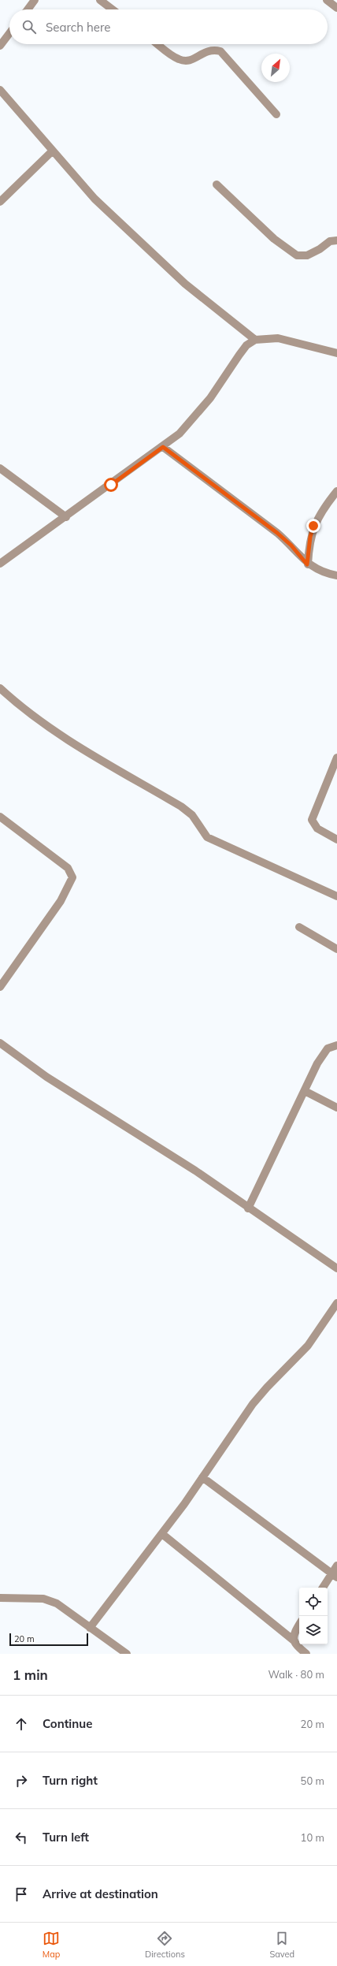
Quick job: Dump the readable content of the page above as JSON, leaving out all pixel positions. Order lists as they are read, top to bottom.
{
  "scale_bar": "20 m",
  "north": "top right",
  "page": {
    "search": "Search here",
    "scale": "20 m",
    "heading": ["1 min", "Walk · 80 m"],
    "list": [
      ["Continue", "20 m"],
      ["Turn right", "50 m"],
      ["Turn left", "10 m"],
      "Arrive at destination"
    ],
    "nav": ["Map", "Directions", "Saved"]
  }
}
